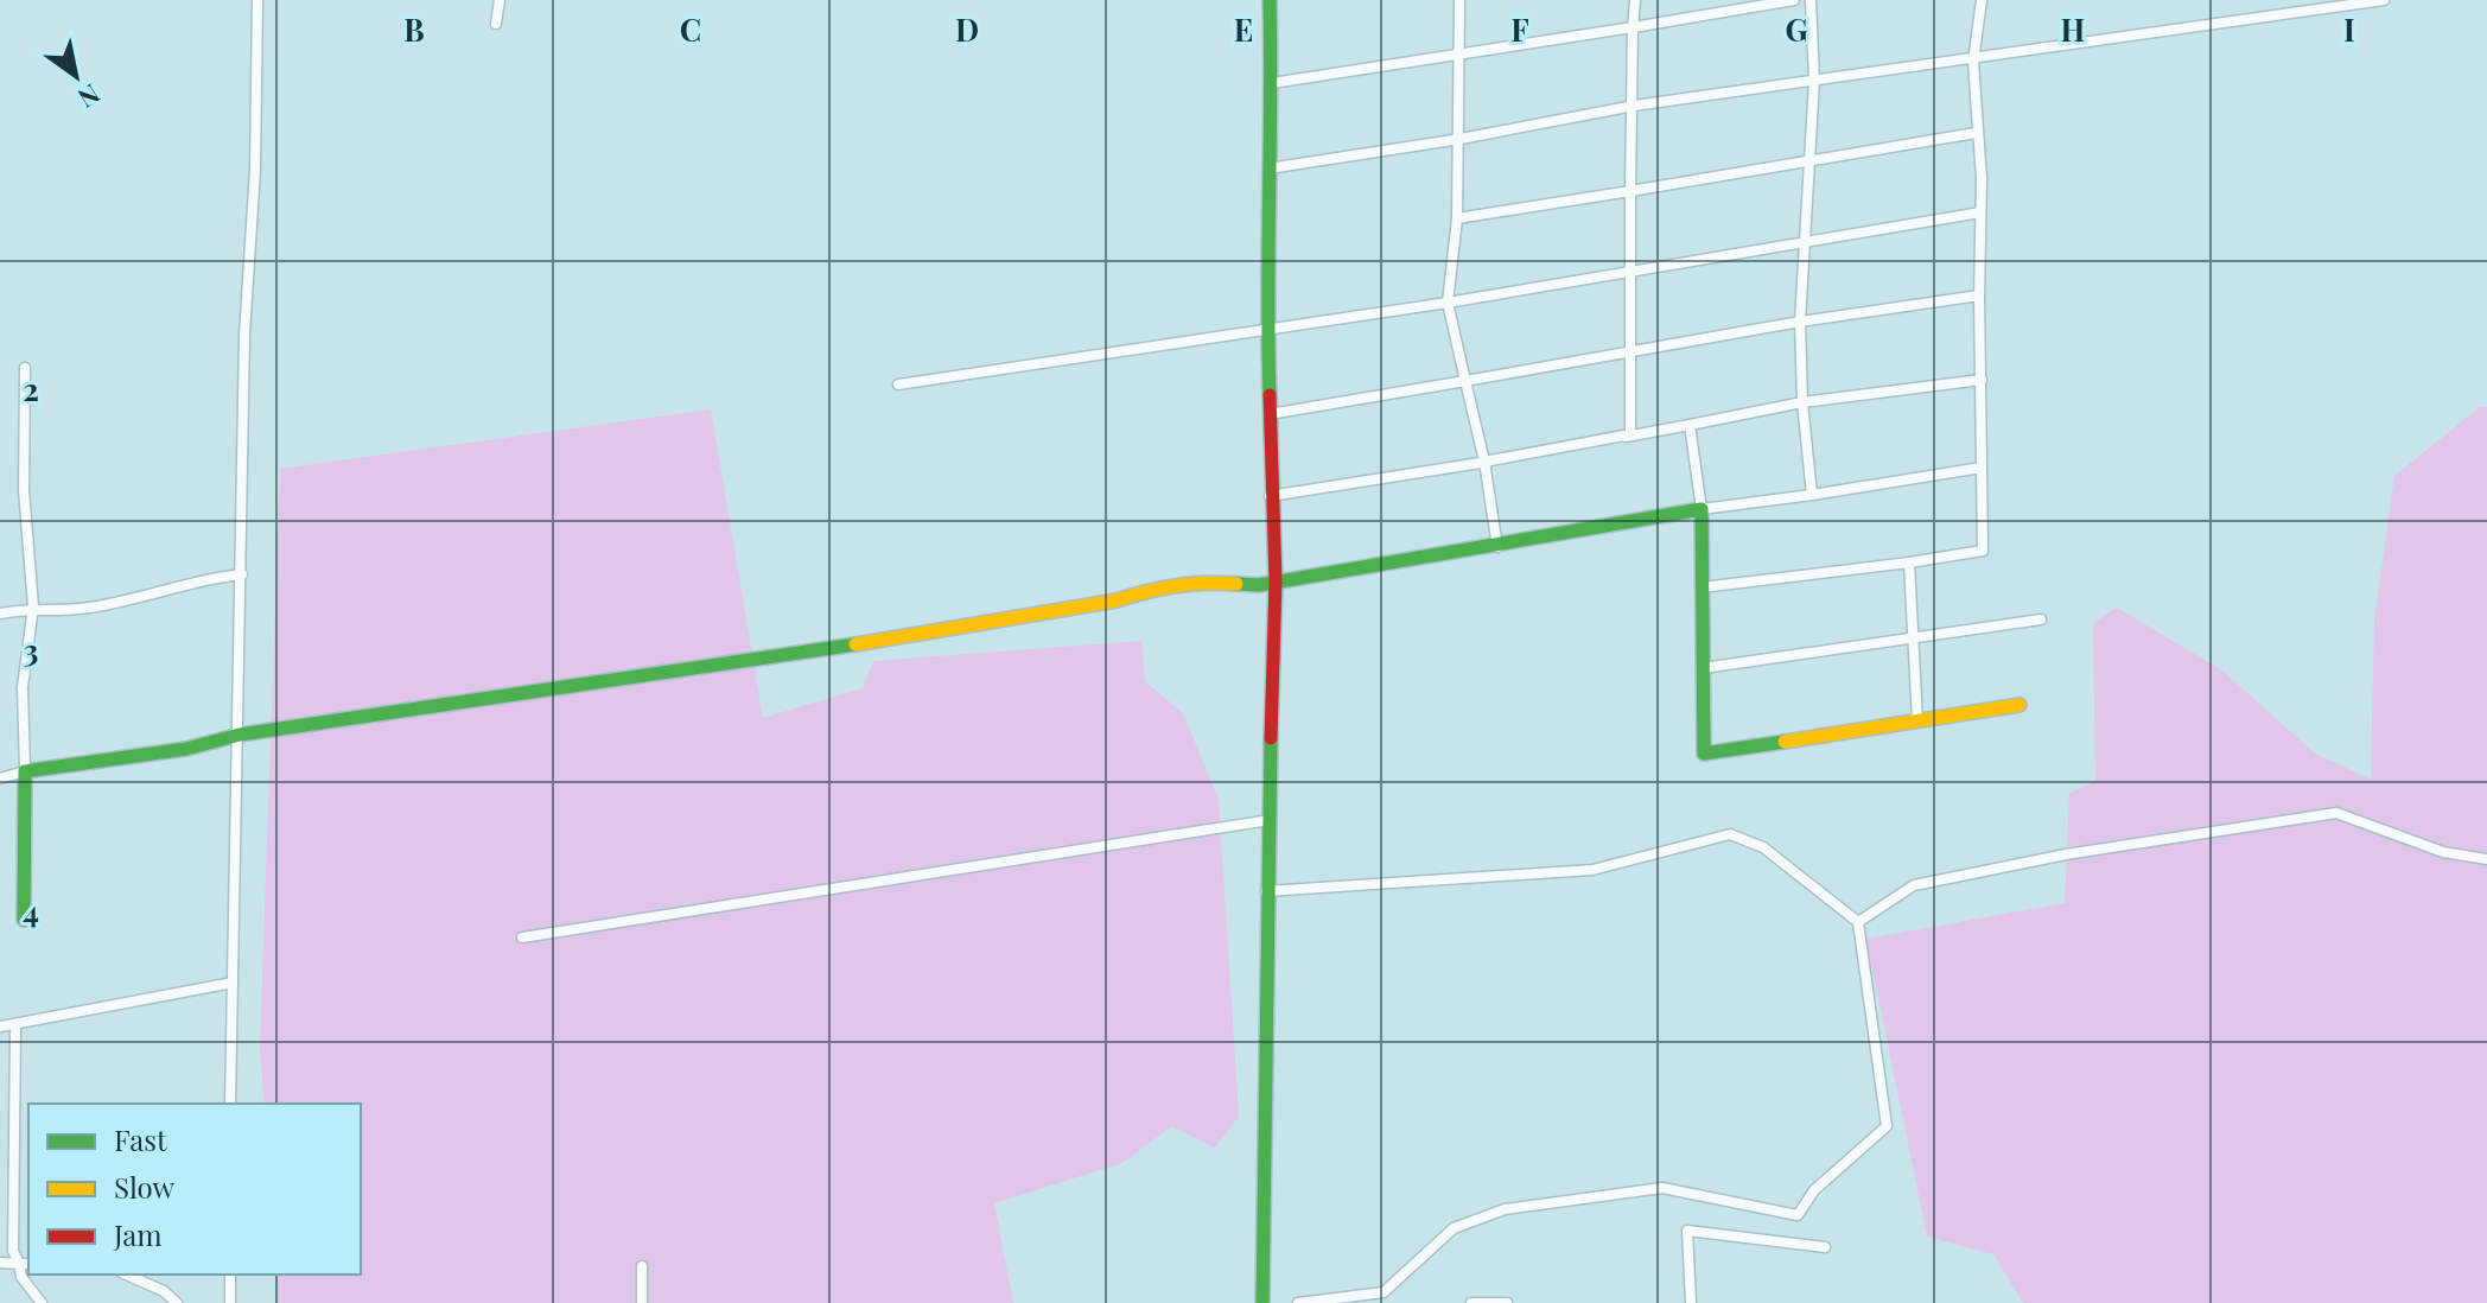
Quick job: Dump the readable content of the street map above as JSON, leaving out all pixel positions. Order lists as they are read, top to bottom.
{
  "legend": ["Fast", "Slow", "Jam"],
  "north": "bottom right",
  "grid": {
    "columns": [
      "B",
      "C",
      "D",
      "E",
      "F",
      "G",
      "H",
      "I"
    ],
    "rows": ["2", "3", "4"]
  }
}
